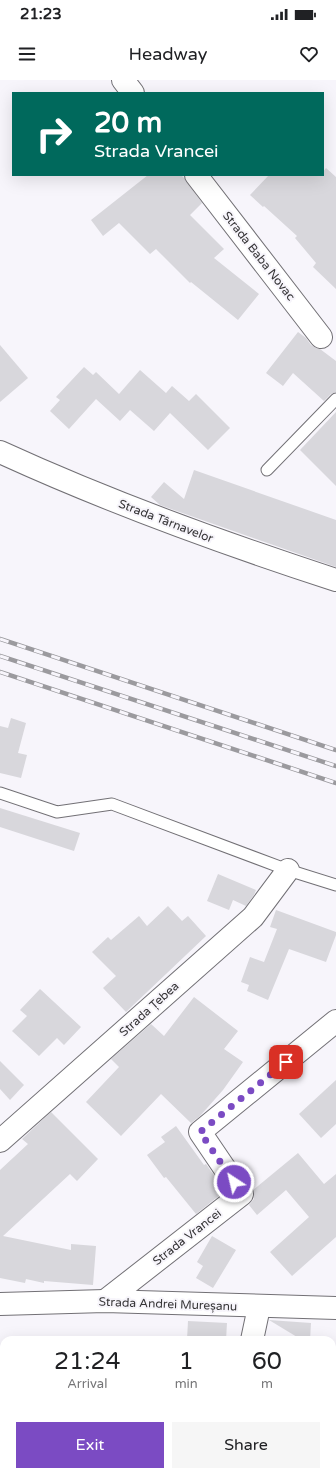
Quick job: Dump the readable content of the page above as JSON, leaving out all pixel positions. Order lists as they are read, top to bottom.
{
  "streets": {
    "street": [
      "Strada Baba Novac",
      "Strada Târnavelor",
      "Strada Țebea",
      "Strada Vrancei",
      "Strada Andrei Mureșanu"
    ]
  },
  "crossings": [
    ["Strada Vrancei", "Strada Andrei Mureșanu"]
  ],
  "page": {
    "status": "21:23",
    "header": "Headway",
    "turn": ["20 m", "Strada Vrancei"],
    "eta": [
      "21:24",
      "Arrival",
      "1",
      "min",
      "60",
      "m"
    ],
    "buttons": ["Exit", "Share"]
  }
}
